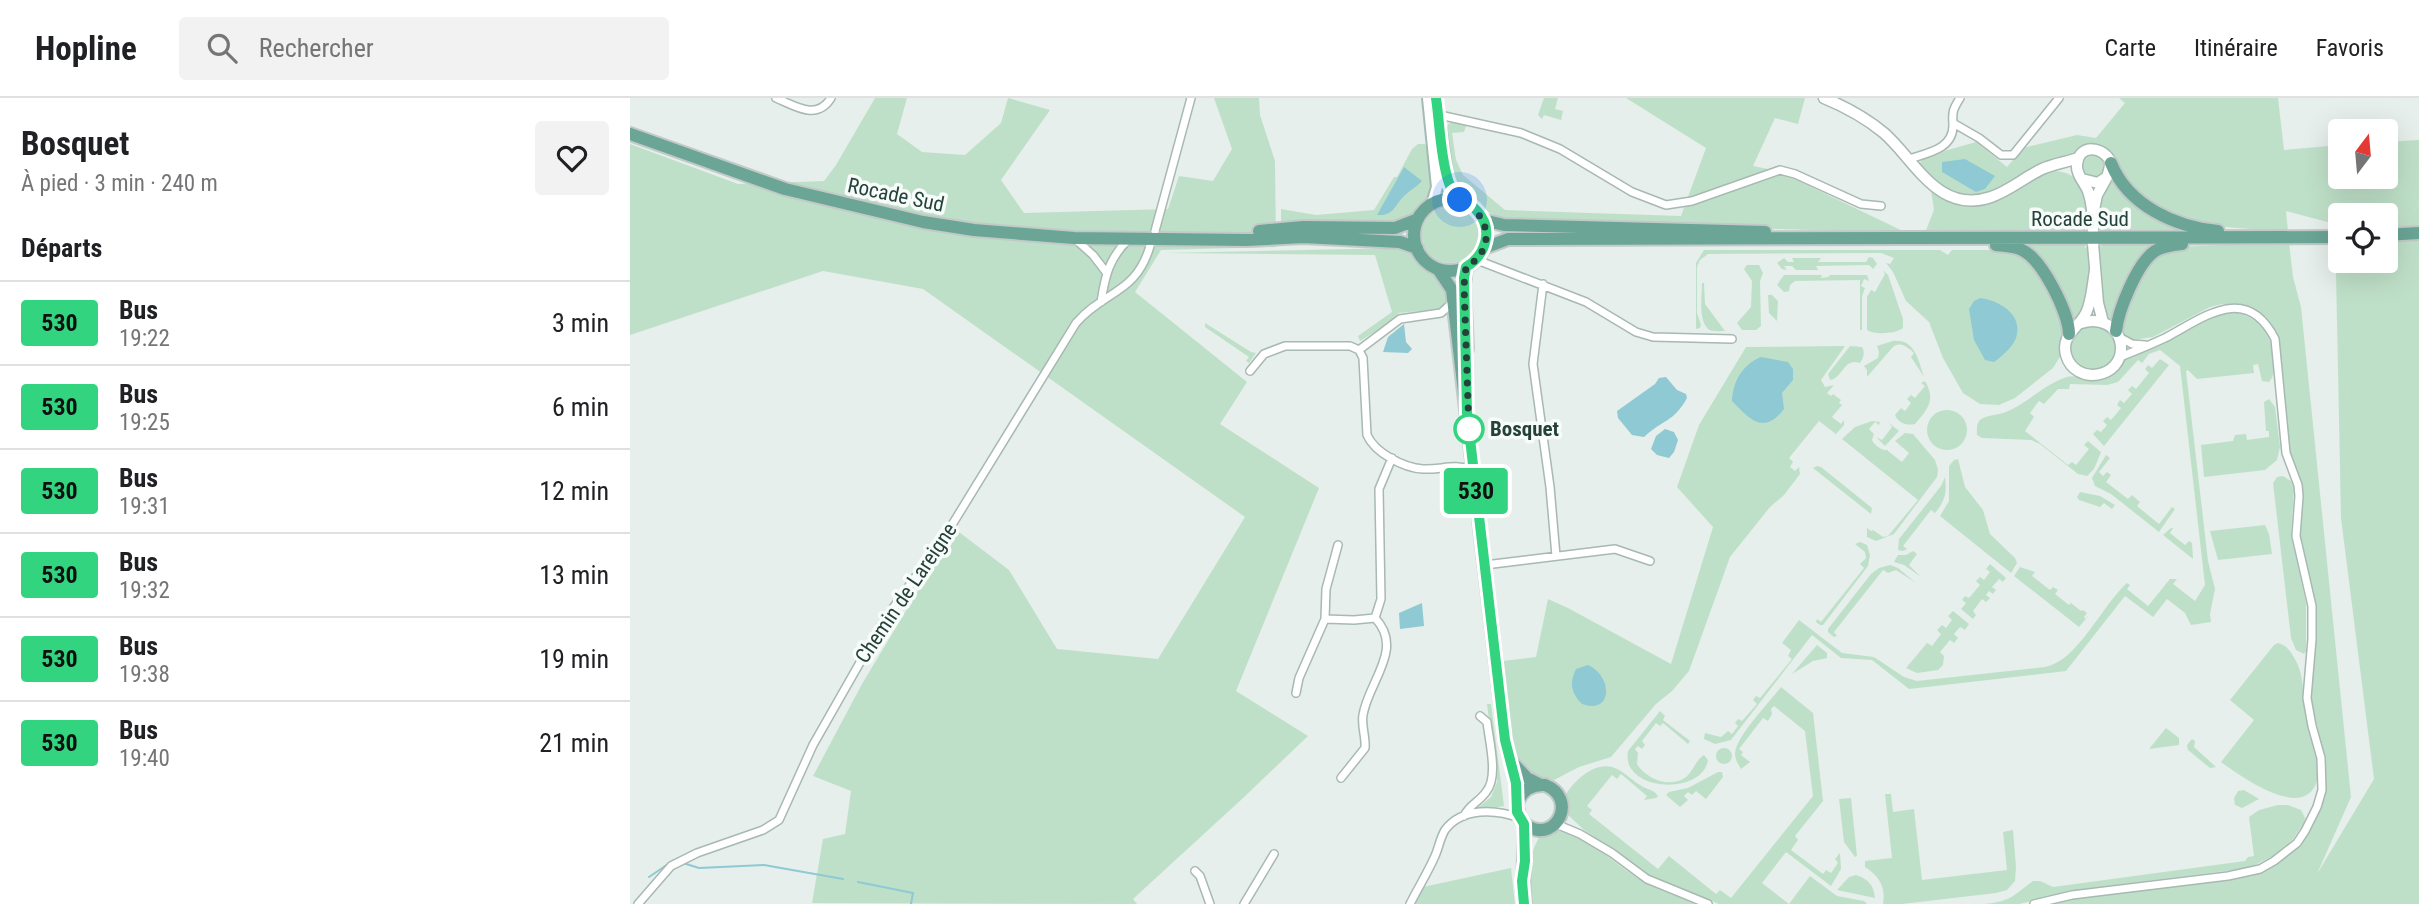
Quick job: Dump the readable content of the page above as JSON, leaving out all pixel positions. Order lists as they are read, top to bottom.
{
  "streets": {
    "main road": ["Rocade Sud"],
    "street": ["Chemin de Lareigne"]
  },
  "places": ["Bosquet"],
  "lines": ["bus line 530"],
  "north": "top",
  "page": {
    "header": "Hopline",
    "search": "Rechercher",
    "nav": ["Carte", "Itinéraire", "Favoris"],
    "heading": [
      ["Bosquet", "À pied · 3 min · 240 m"],
      "Départs"
    ],
    "on_map": "530",
    "list": [
      {
        "mark": "530",
        "name": "Bus",
        "note": "19:22",
        "value": "3 min"
      },
      {
        "mark": "530",
        "name": "Bus",
        "note": "19:25",
        "value": "6 min"
      },
      {
        "mark": "530",
        "name": "Bus",
        "note": "19:31",
        "value": "12 min"
      },
      {
        "mark": "530",
        "name": "Bus",
        "note": "19:32",
        "value": "13 min"
      },
      {
        "mark": "530",
        "name": "Bus",
        "note": "19:38",
        "value": "19 min"
      },
      {
        "mark": "530",
        "name": "Bus",
        "note": "19:40",
        "value": "21 min"
      }
    ]
  }
}
